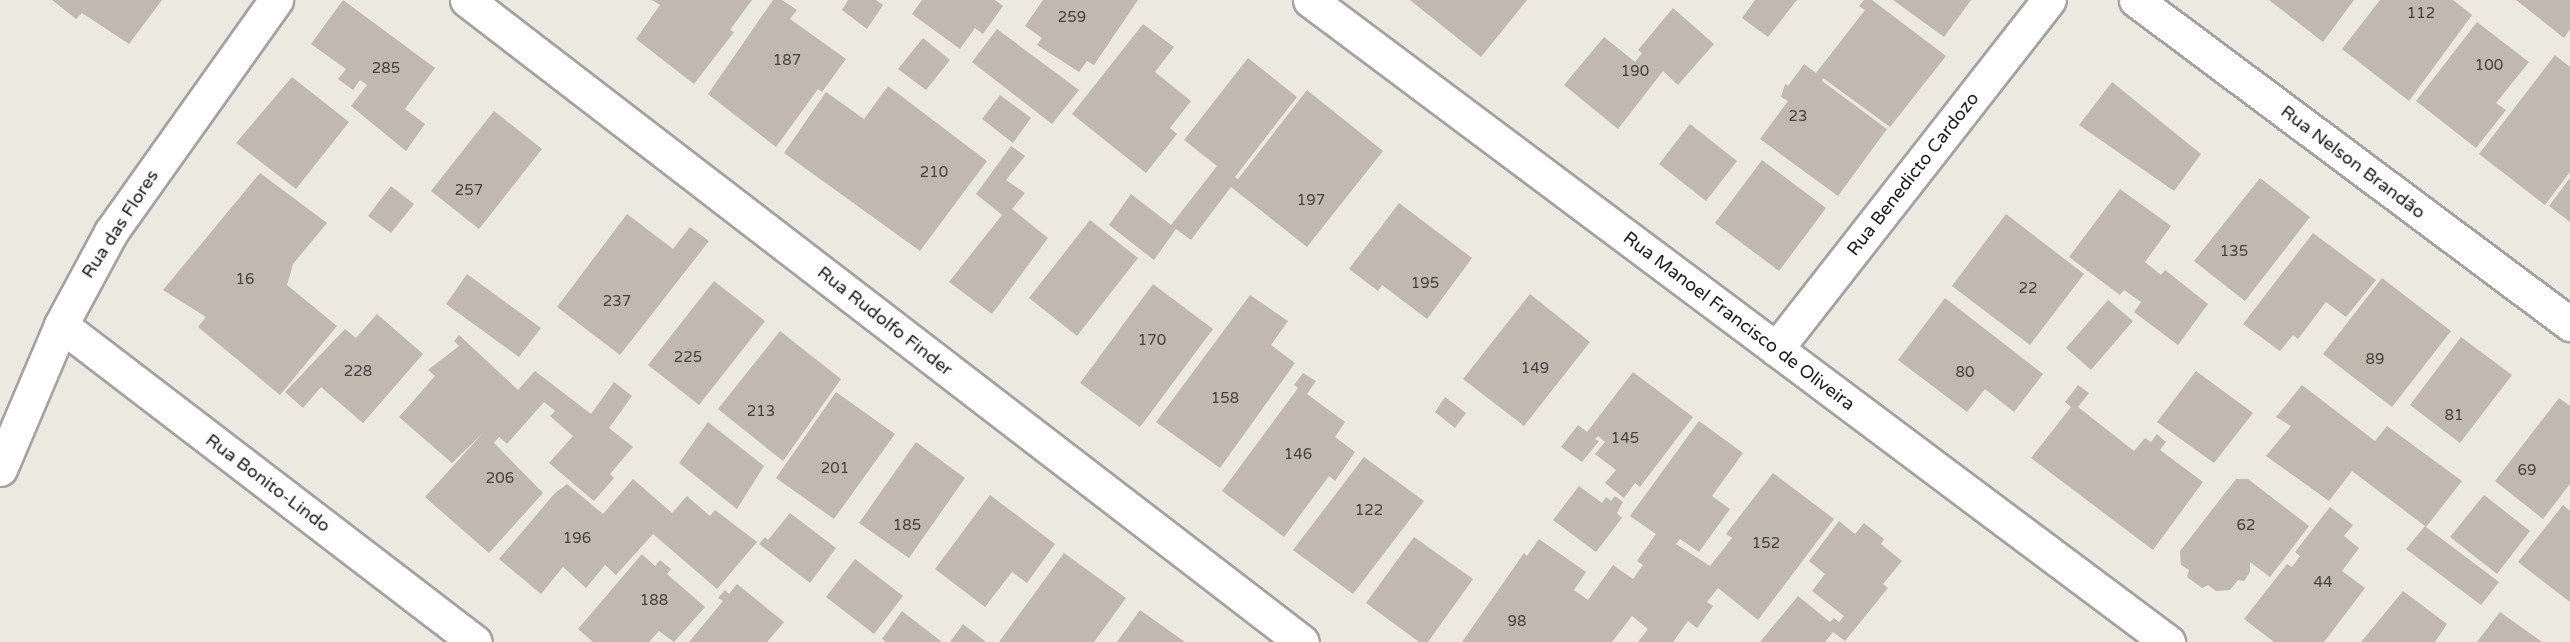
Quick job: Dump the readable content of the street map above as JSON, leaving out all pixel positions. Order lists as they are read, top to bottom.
{
  "streets": {
    "street": [
      "Rua Nelson Brandão",
      "Rua Benedicto Cardozo",
      "Rua das Flores",
      "Rua Rudolfo Finder",
      "Rua Manoel Francisco de Oliveira",
      "Rua Bonito-Lindo"
    ]
  },
  "crossings": [
    ["Rua Benedicto Cardozo", "Rua Manoel Francisco de Oliveira"],
    ["Rua das Flores", "Rua Bonito-Lindo"]
  ],
  "house_numbers": [
    "112",
    "259",
    "187",
    "100",
    "285",
    "190",
    "23",
    "210",
    "257",
    "197",
    "135",
    "16",
    "195",
    "22",
    "237",
    "170",
    "225",
    "89",
    "149",
    "228",
    "80",
    "158",
    "213",
    "81",
    "145",
    "146",
    "201",
    "69",
    "206",
    "122",
    "185",
    "62",
    "196",
    "152",
    "44",
    "188",
    "98"
  ]
}
